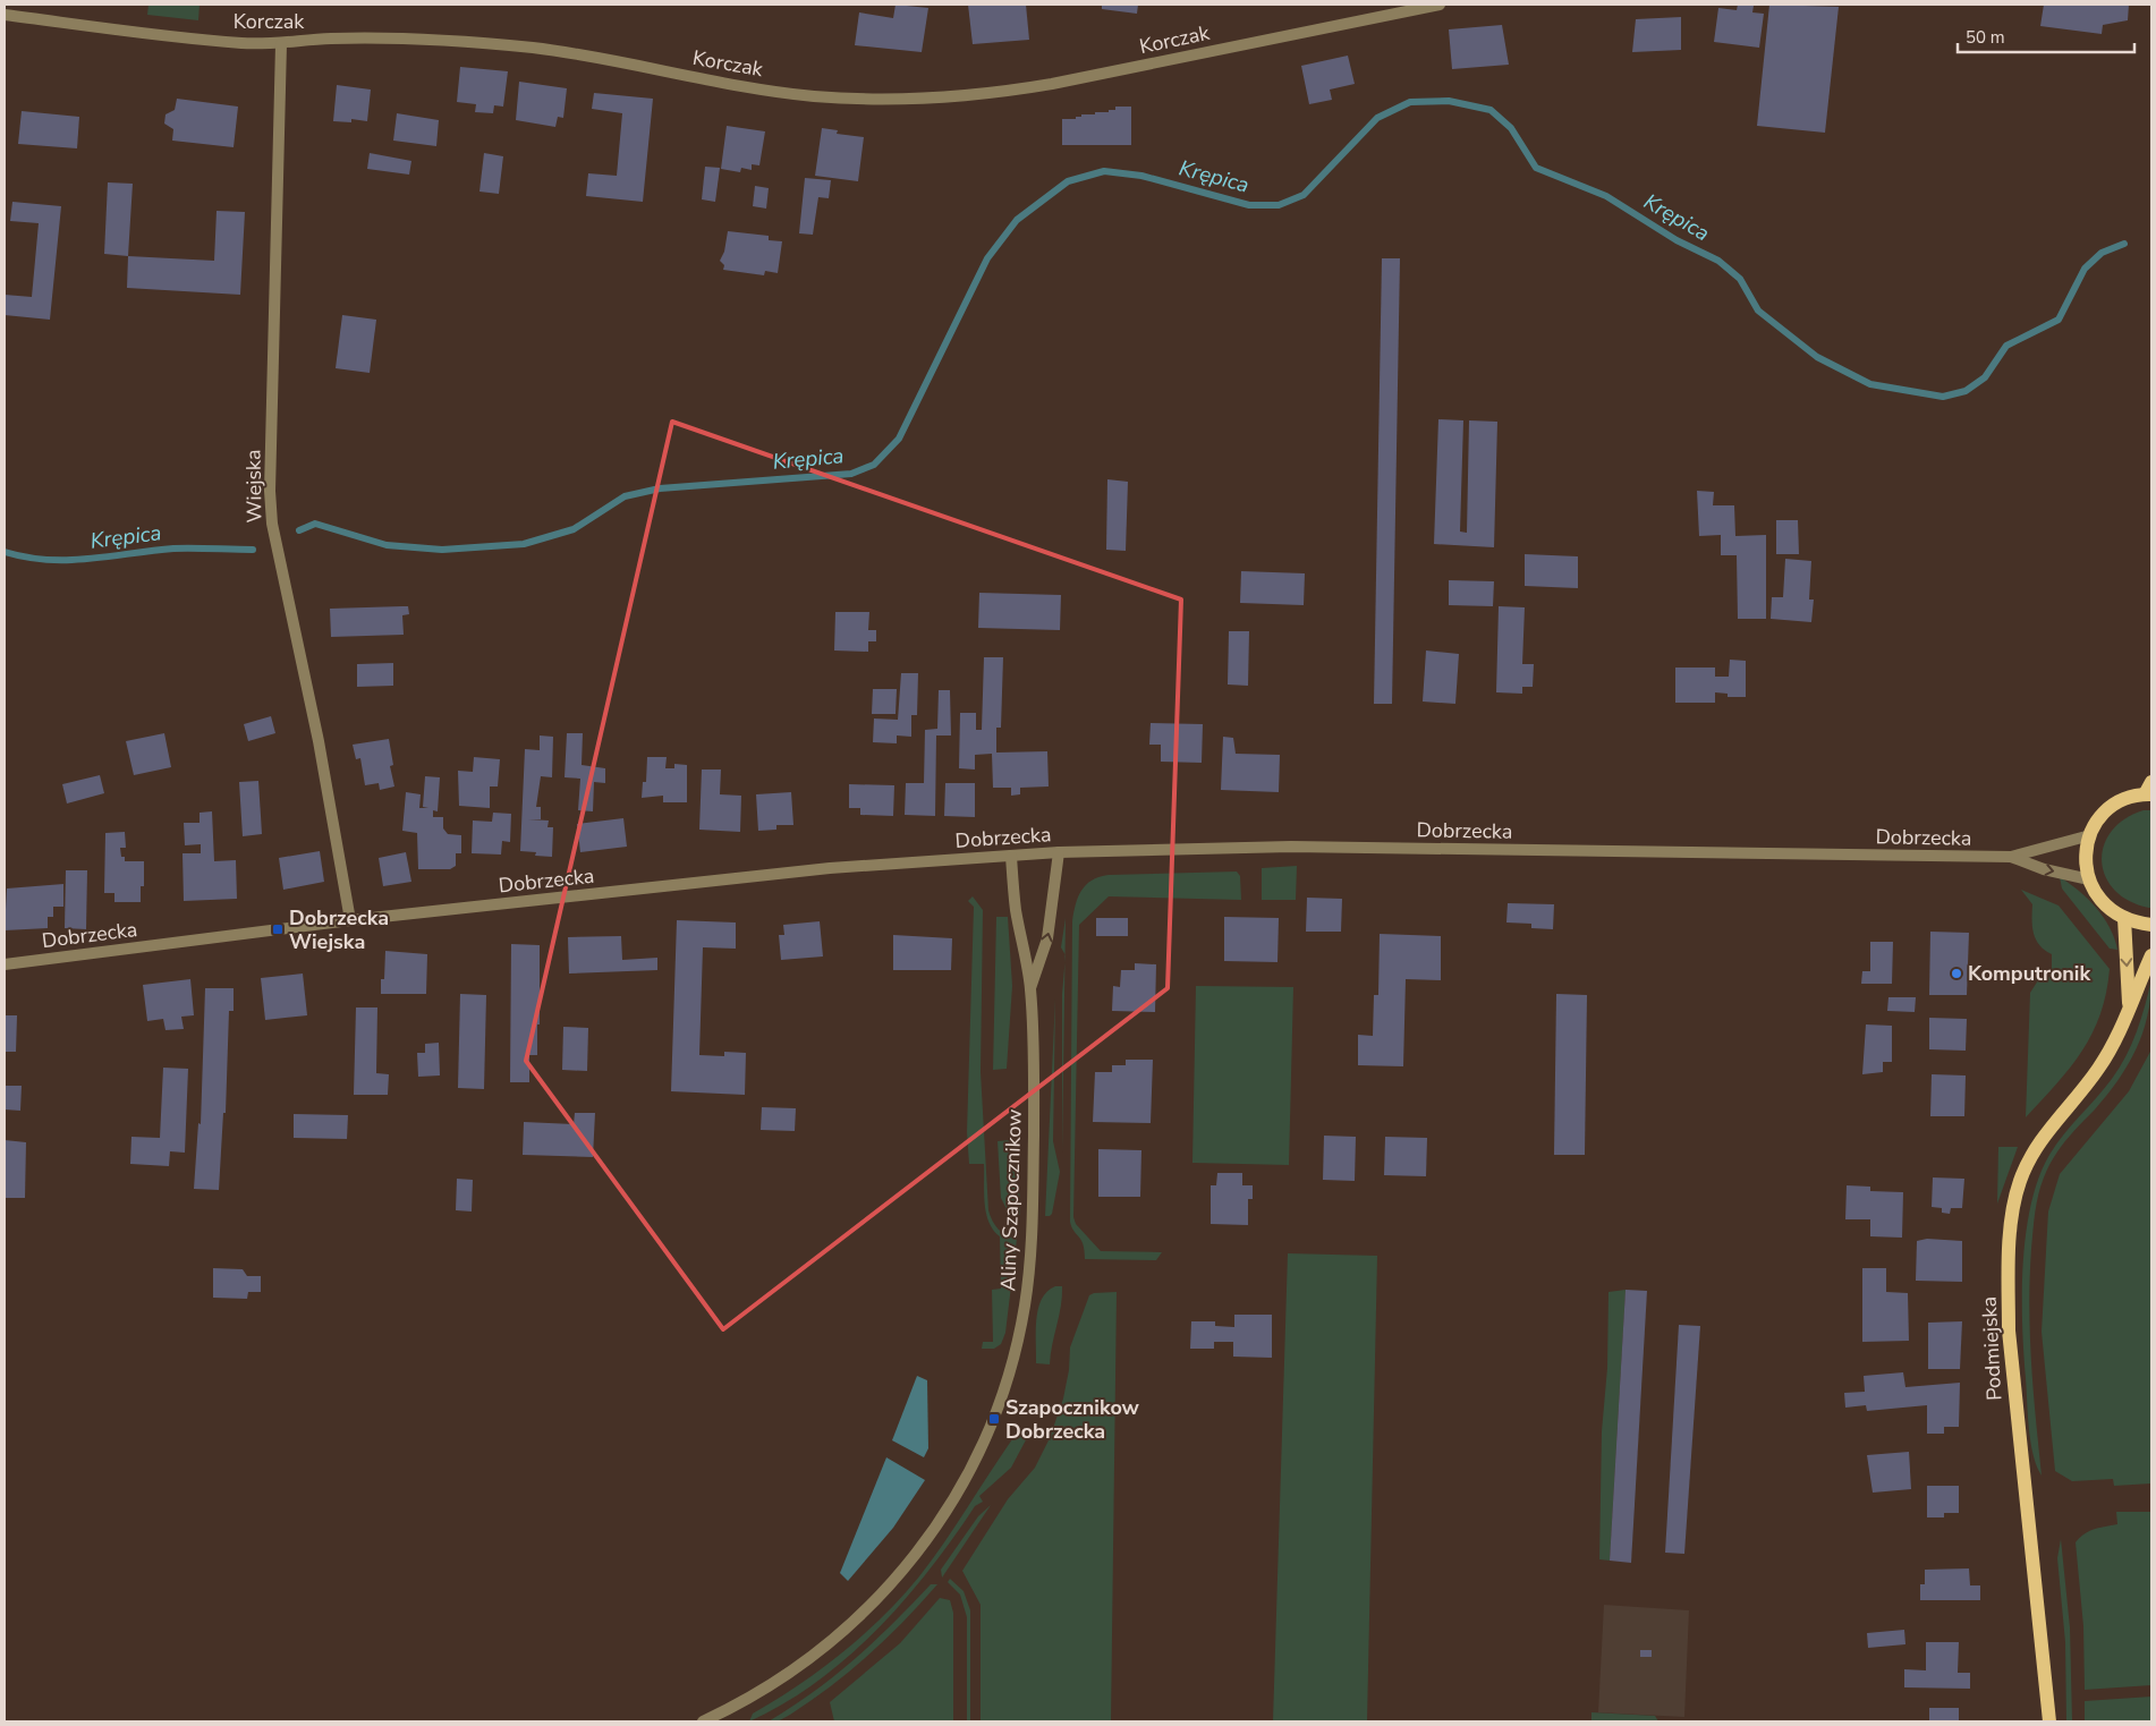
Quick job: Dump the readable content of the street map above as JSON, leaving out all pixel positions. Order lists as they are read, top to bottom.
{
  "streets": {
    "main road": ["Podmiejska"],
    "street": [
      "Korczak",
      "Wiejska",
      "Dobrzecka",
      "Aliny Szapocznikow"
    ]
  },
  "crossings": [
    ["Korczak", "Wiejska"],
    ["Wiejska", "Dobrzecka"],
    ["Dobrzecka", "Aliny Szapocznikow"]
  ],
  "water": ["Krępica"],
  "places": {
    "transit": ["Dobrzecka Wiejska", "Szapocznikow Dobrzecka"],
    "other": ["Komputronik"]
  },
  "scale_bar": "50 m"
}
